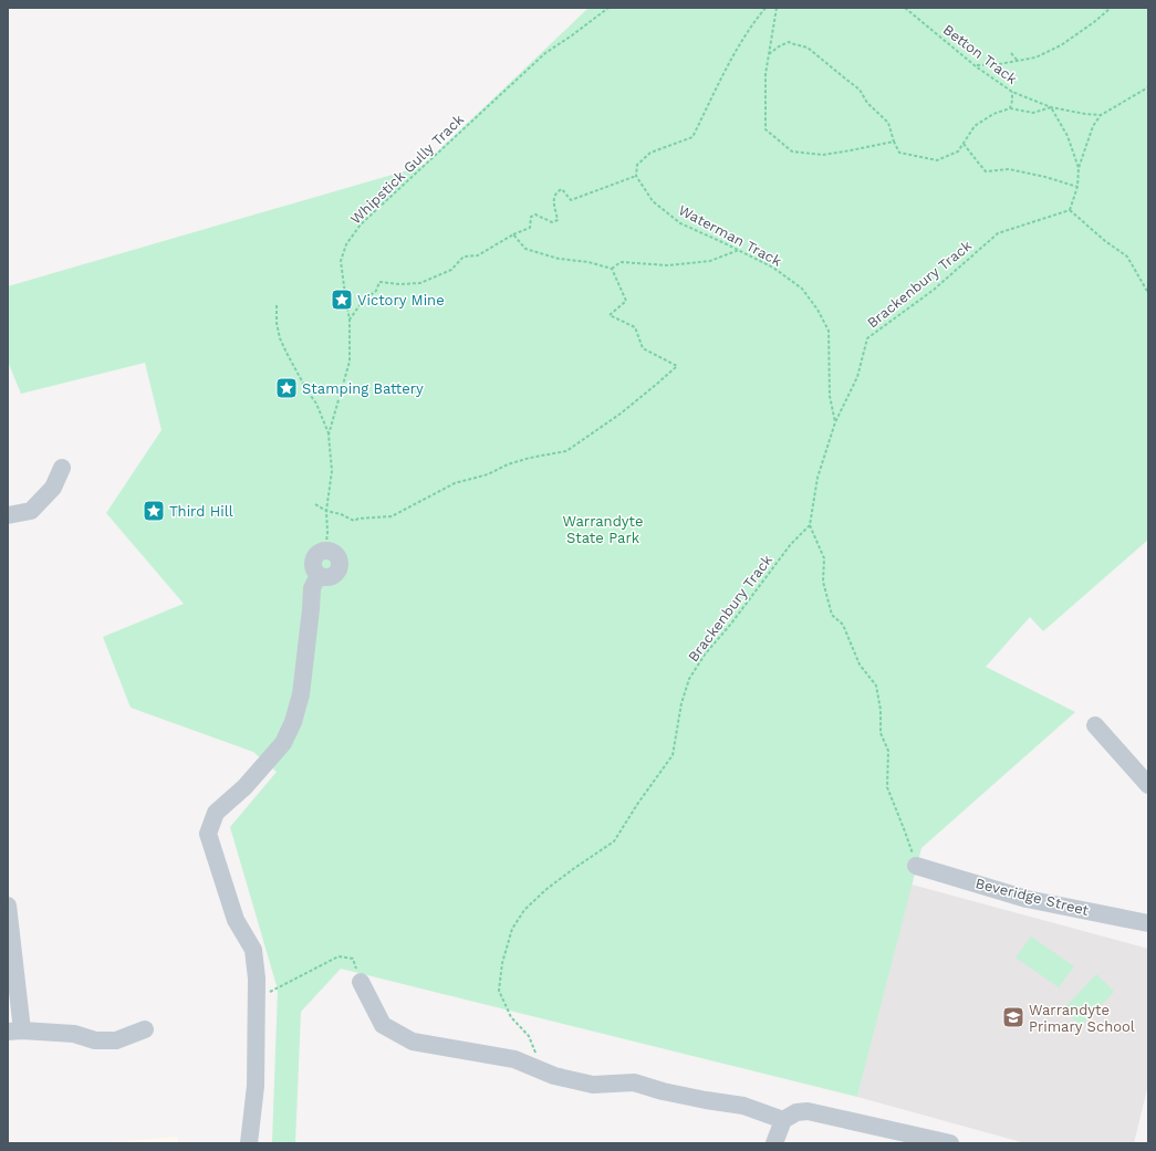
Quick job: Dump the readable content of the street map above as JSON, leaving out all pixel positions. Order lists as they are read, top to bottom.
{
  "streets": {
    "street": ["Beveridge Street"],
    "path": [
      "Betton Track",
      "Whipstick Gully Track",
      "Waterman Track",
      "Brackenbury Track"
    ]
  },
  "crossings": [
    ["Waterman Track", "Brackenbury Track"]
  ],
  "parks": ["Warrandyte State Park"],
  "places": {
    "place": ["Victory Mine", "Stamping Battery", "Third Hill"],
    "school or university": ["Warrandyte Primary School"]
  }
}
